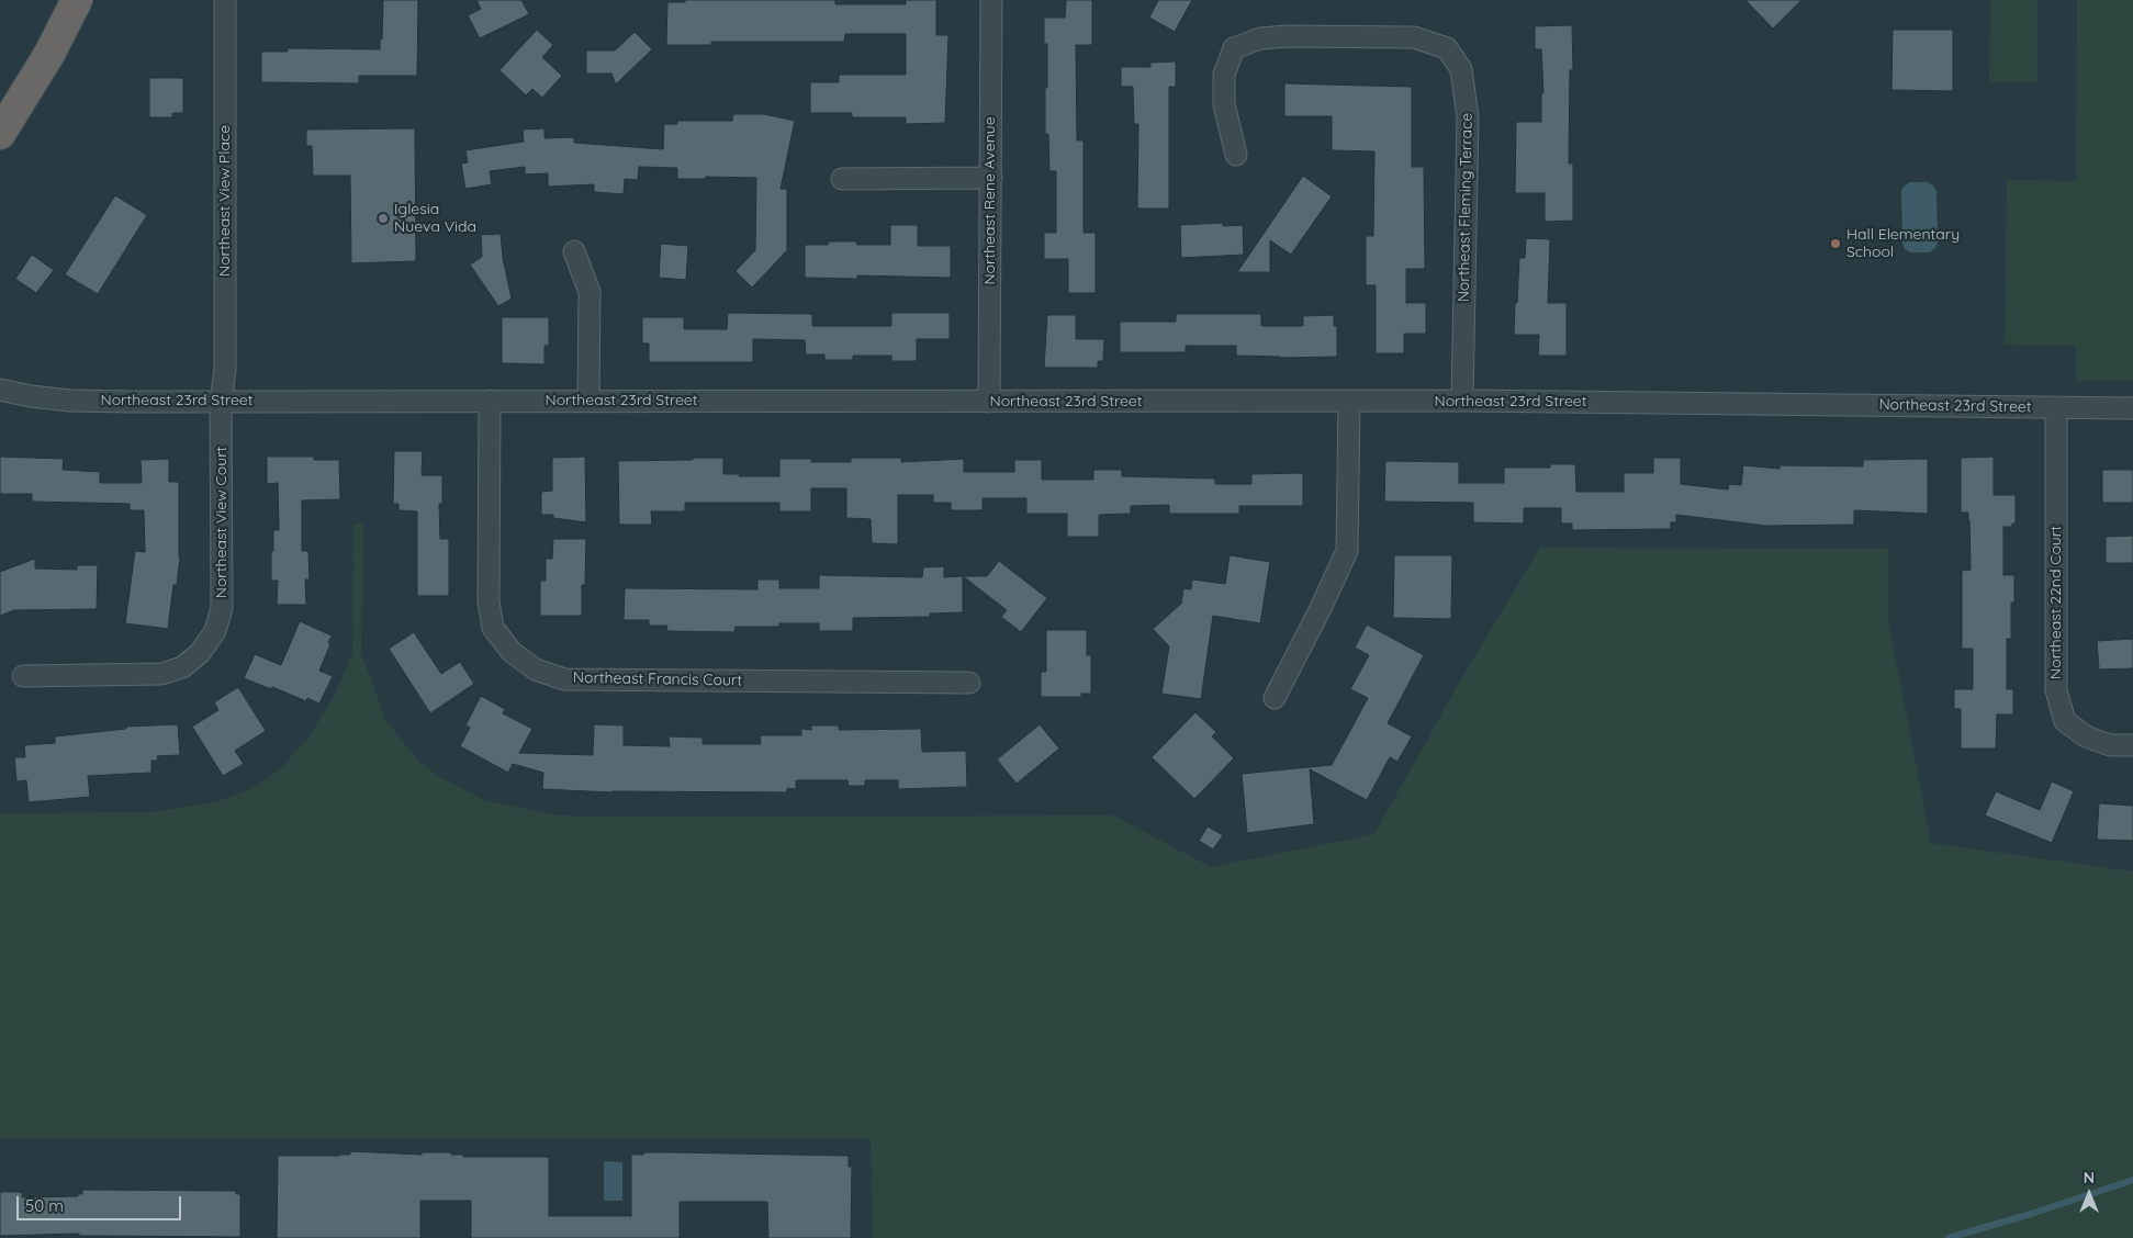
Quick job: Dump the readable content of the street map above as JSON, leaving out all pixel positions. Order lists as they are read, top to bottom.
{
  "streets": {
    "street": [
      "Northeast View Place",
      "Northeast Rene Avenue",
      "Northeast Fleming Terrace",
      "Northeast 23rd Street",
      "Northeast View Court",
      "Northeast 22nd Court",
      "Northeast Francis Court"
    ]
  },
  "crossings": [
    ["Northeast View Place", "Northeast 23rd Street"],
    ["Northeast View Place", "Northeast View Court"],
    ["Northeast Rene Avenue", "Northeast 23rd Street"],
    ["Northeast Fleming Terrace", "Northeast 23rd Street"],
    ["Northeast 23rd Street", "Northeast View Court"],
    ["Northeast 23rd Street", "Northeast 22nd Court"],
    ["Northeast 23rd Street", "Northeast Francis Court"]
  ],
  "places": ["Iglesia Nueva Vida", "Hall Elementary School"],
  "scale_bar": "50 m",
  "north": "top"
}
